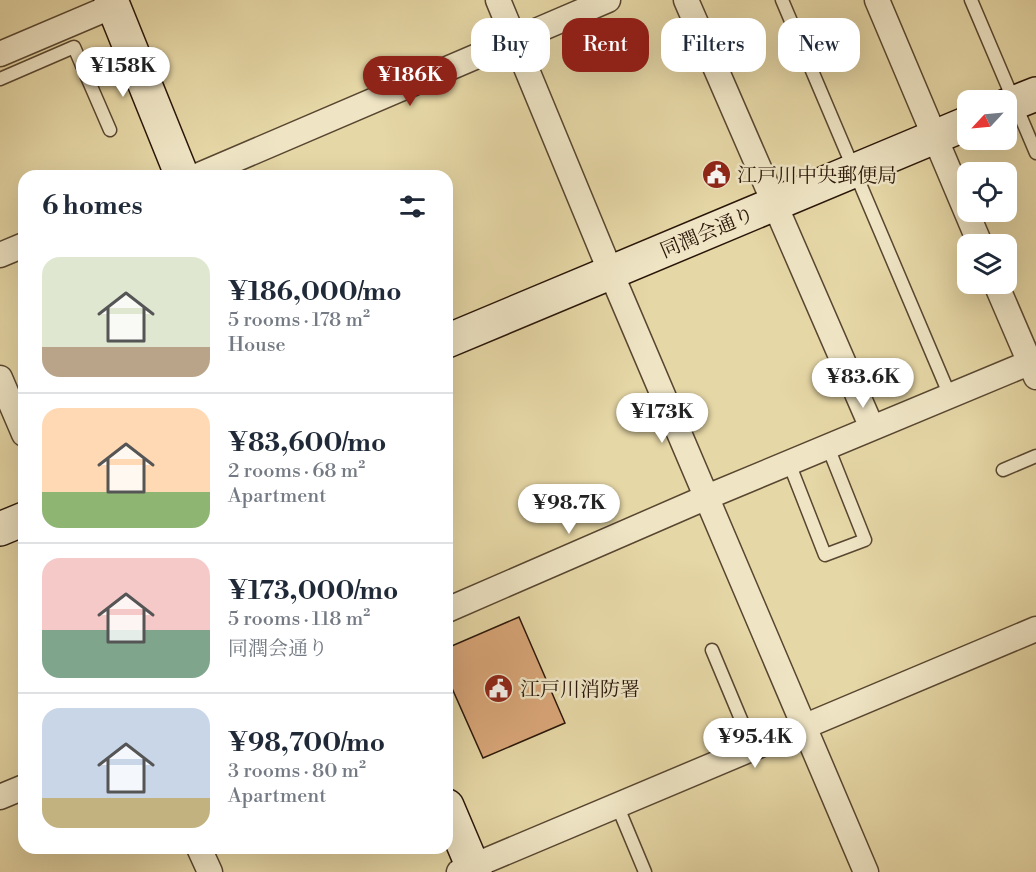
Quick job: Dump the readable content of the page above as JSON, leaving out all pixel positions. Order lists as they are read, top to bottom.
{
  "streets": {
    "street": ["同潤会通り"]
  },
  "places": {
    "public building": ["江戸川中央郵便局", "江戸川消防署"]
  },
  "north": "bottom left",
  "page": {
    "chip": [
      "Buy",
      "Rent",
      "Filters",
      "New"
    ],
    "price": [
      "¥158K",
      "¥186K",
      "¥83.6K",
      "¥173K",
      "¥98.7K",
      "¥95.4K"
    ],
    "heading": "6 homes",
    "list": [
      {
        "name": "¥186,000/mo",
        "note": "5 rooms · 178 m² · House"
      },
      {
        "name": "¥83,600/mo",
        "note": "2 rooms · 68 m² · Apartment"
      },
      {
        "name": "¥173,000/mo",
        "note": "5 rooms · 118 m² · 同潤会通り"
      },
      {
        "name": "¥98,700/mo",
        "note": "3 rooms · 80 m² · Apartment"
      }
    ]
  }
}
